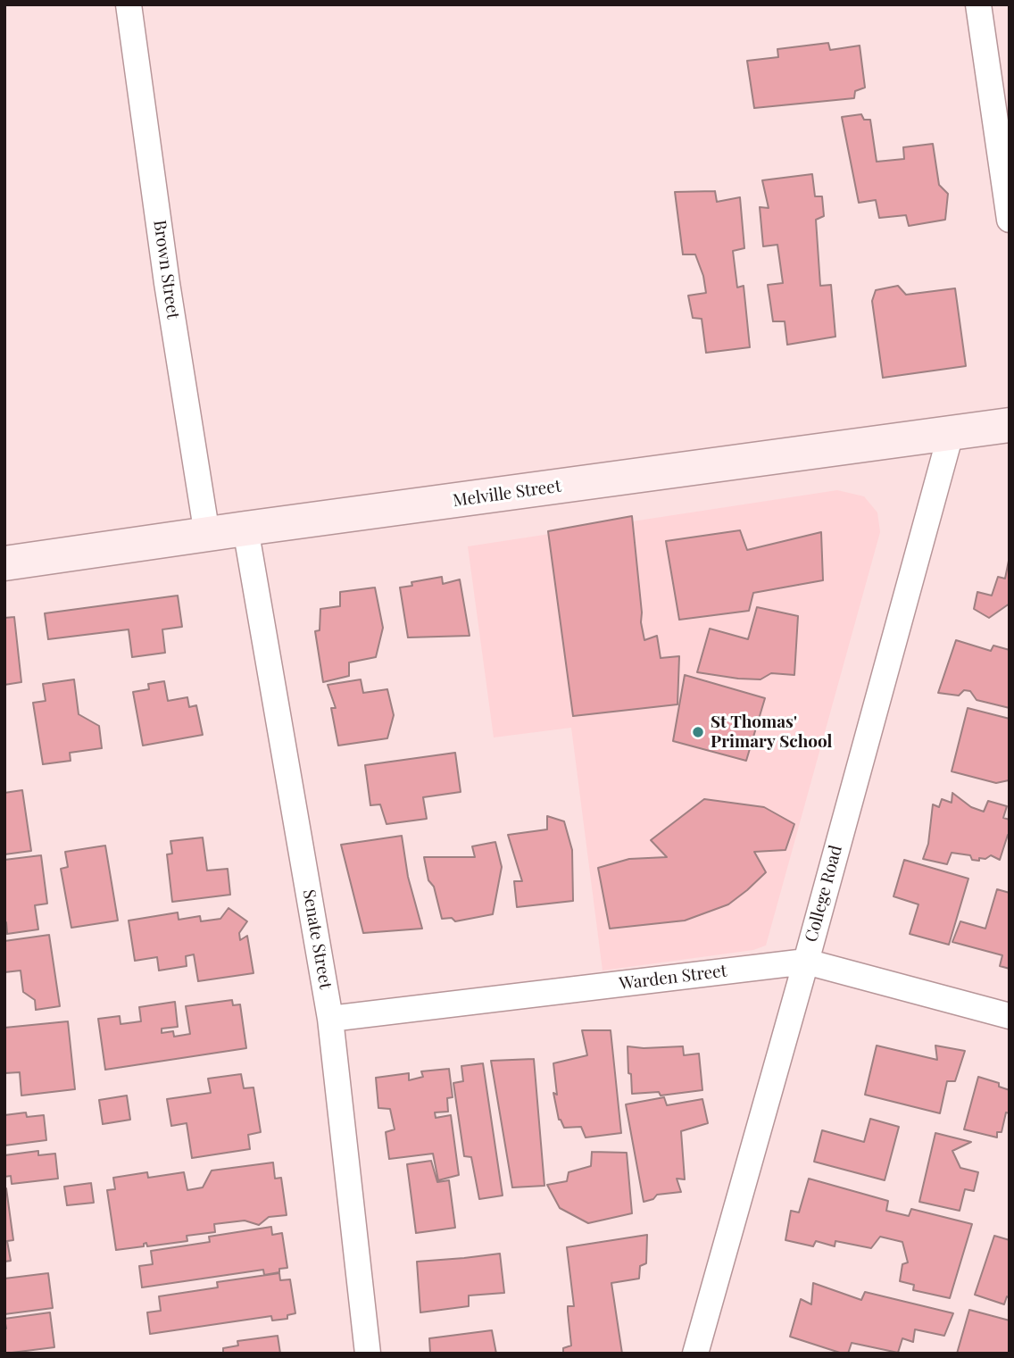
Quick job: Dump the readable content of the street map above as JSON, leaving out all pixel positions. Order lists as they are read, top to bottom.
{
  "streets": {
    "street": [
      "Brown Street",
      "Melville Street",
      "College Road",
      "Senate Street",
      "Warden Street"
    ]
  },
  "crossings": [
    ["Brown Street", "Melville Street"],
    ["Melville Street", "College Road"],
    ["Melville Street", "Senate Street"],
    ["College Road", "Warden Street"],
    ["Senate Street", "Warden Street"]
  ],
  "places": ["St Thomas' Primary School"]
}
